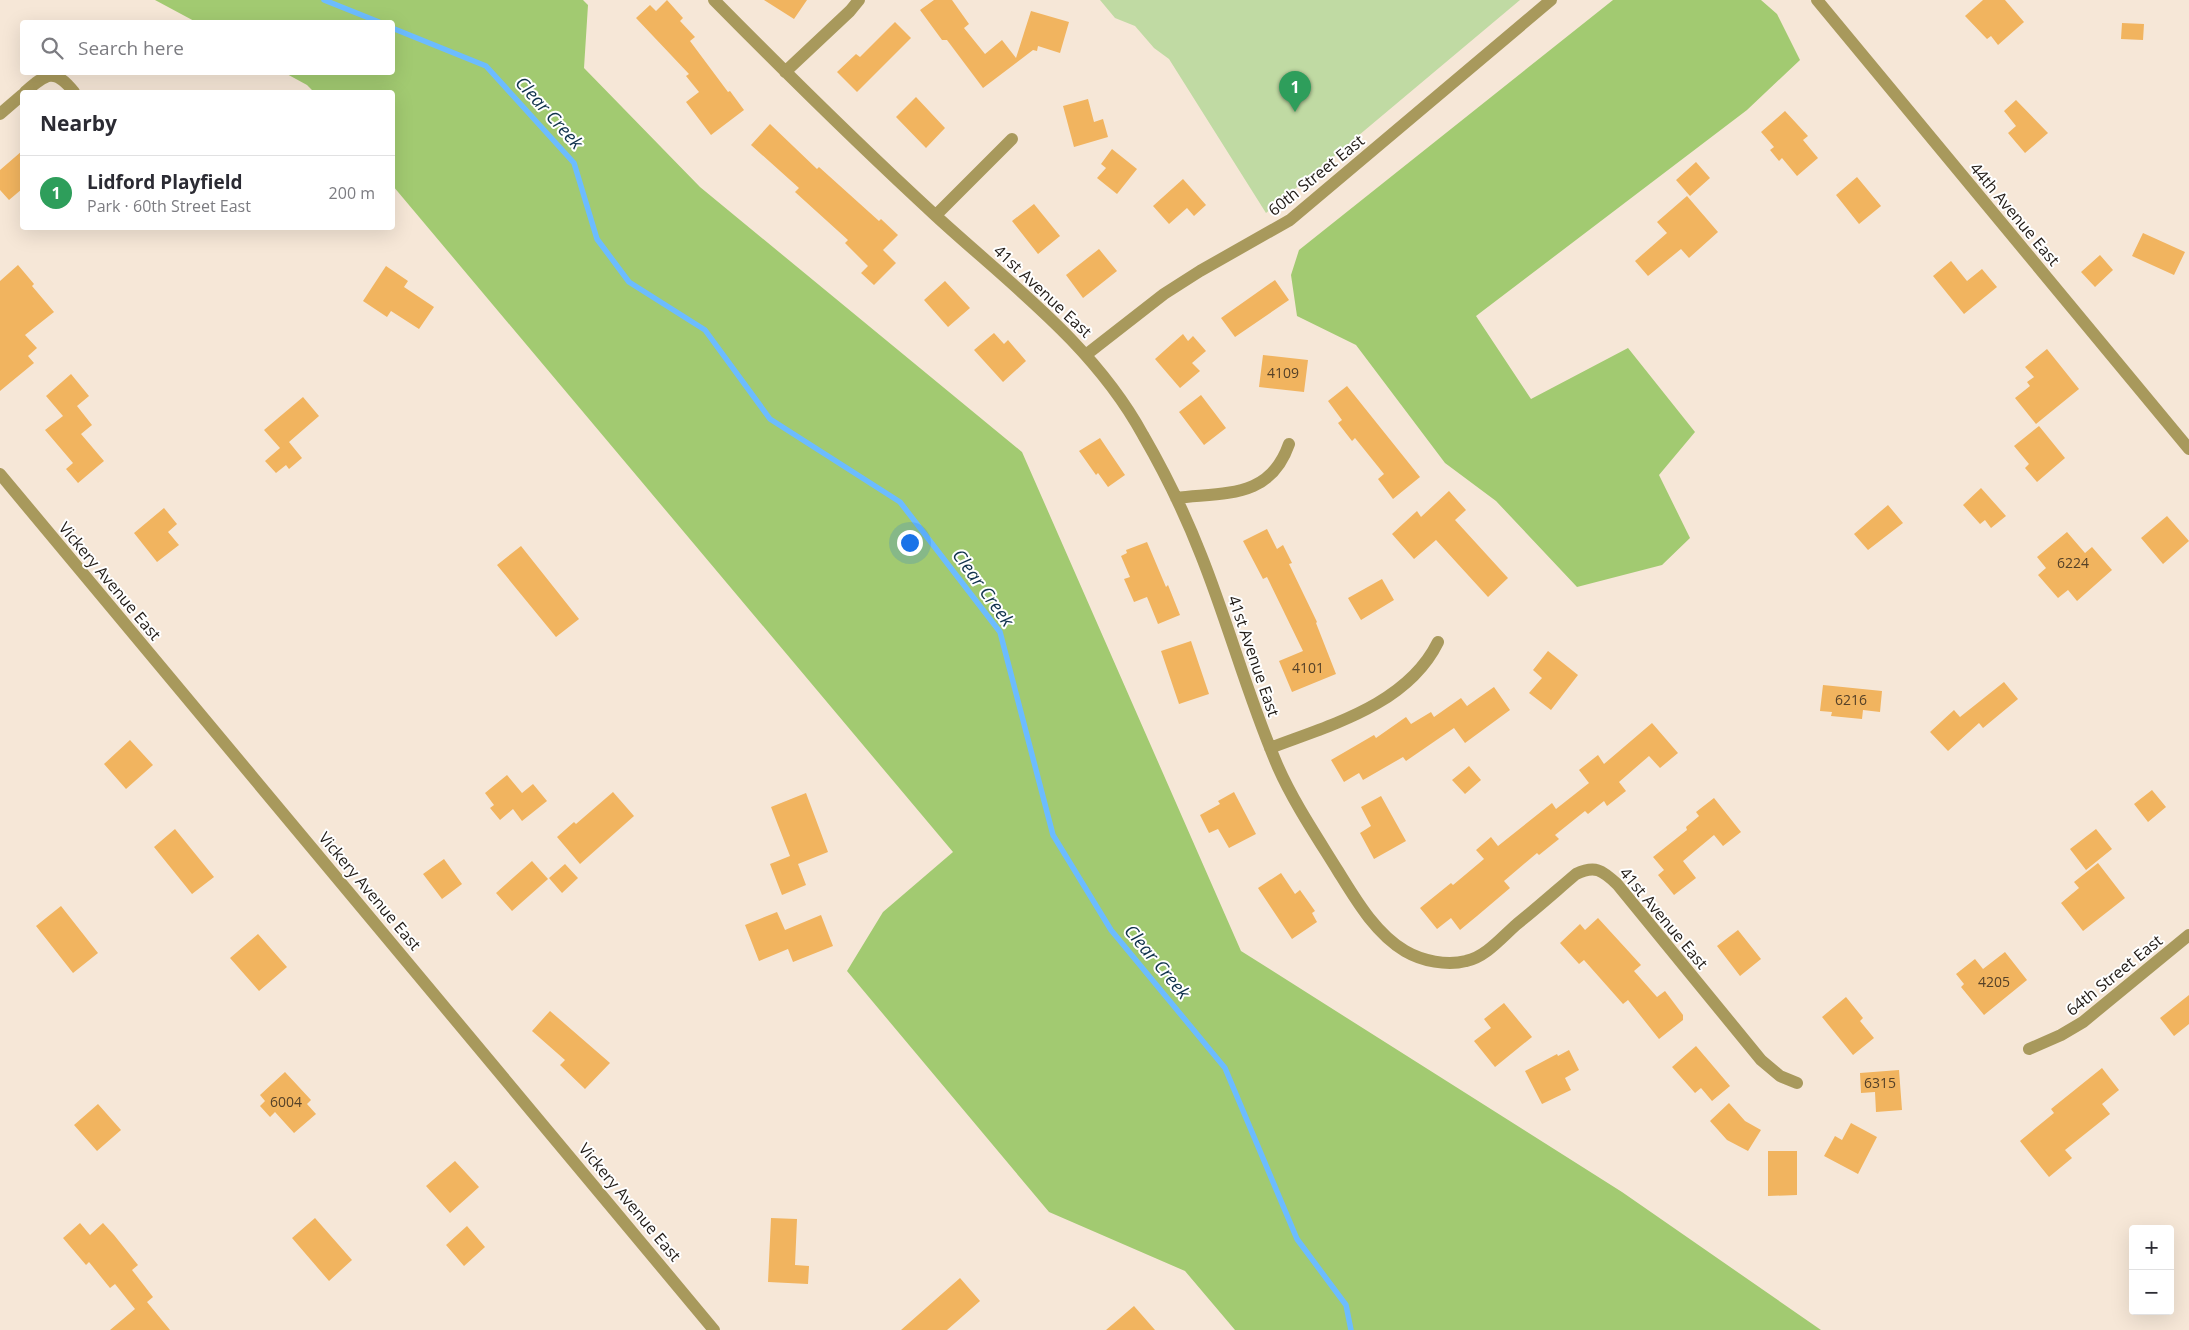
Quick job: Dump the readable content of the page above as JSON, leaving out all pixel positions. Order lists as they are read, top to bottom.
{
  "streets": {
    "street": [
      "60th Street East",
      "44th Avenue East",
      "41st Avenue East",
      "Vickery Avenue East",
      "64th Street East"
    ]
  },
  "crossings": [
    ["60th Street East", "41st Avenue East"]
  ],
  "water": ["Clear Creek"],
  "house_numbers": [
    "4109",
    "6224",
    "4101",
    "6216",
    "4205",
    "6315",
    "6004"
  ],
  "page": {
    "search": "Search here",
    "pins": "1",
    "heading": "Nearby",
    "list": [
      {
        "mark": "1",
        "name": "Lidford Playfield",
        "note": "Park · 60th Street East",
        "value": "200 m"
      }
    ],
    "map_buttons": ["+", "−"]
  }
}
